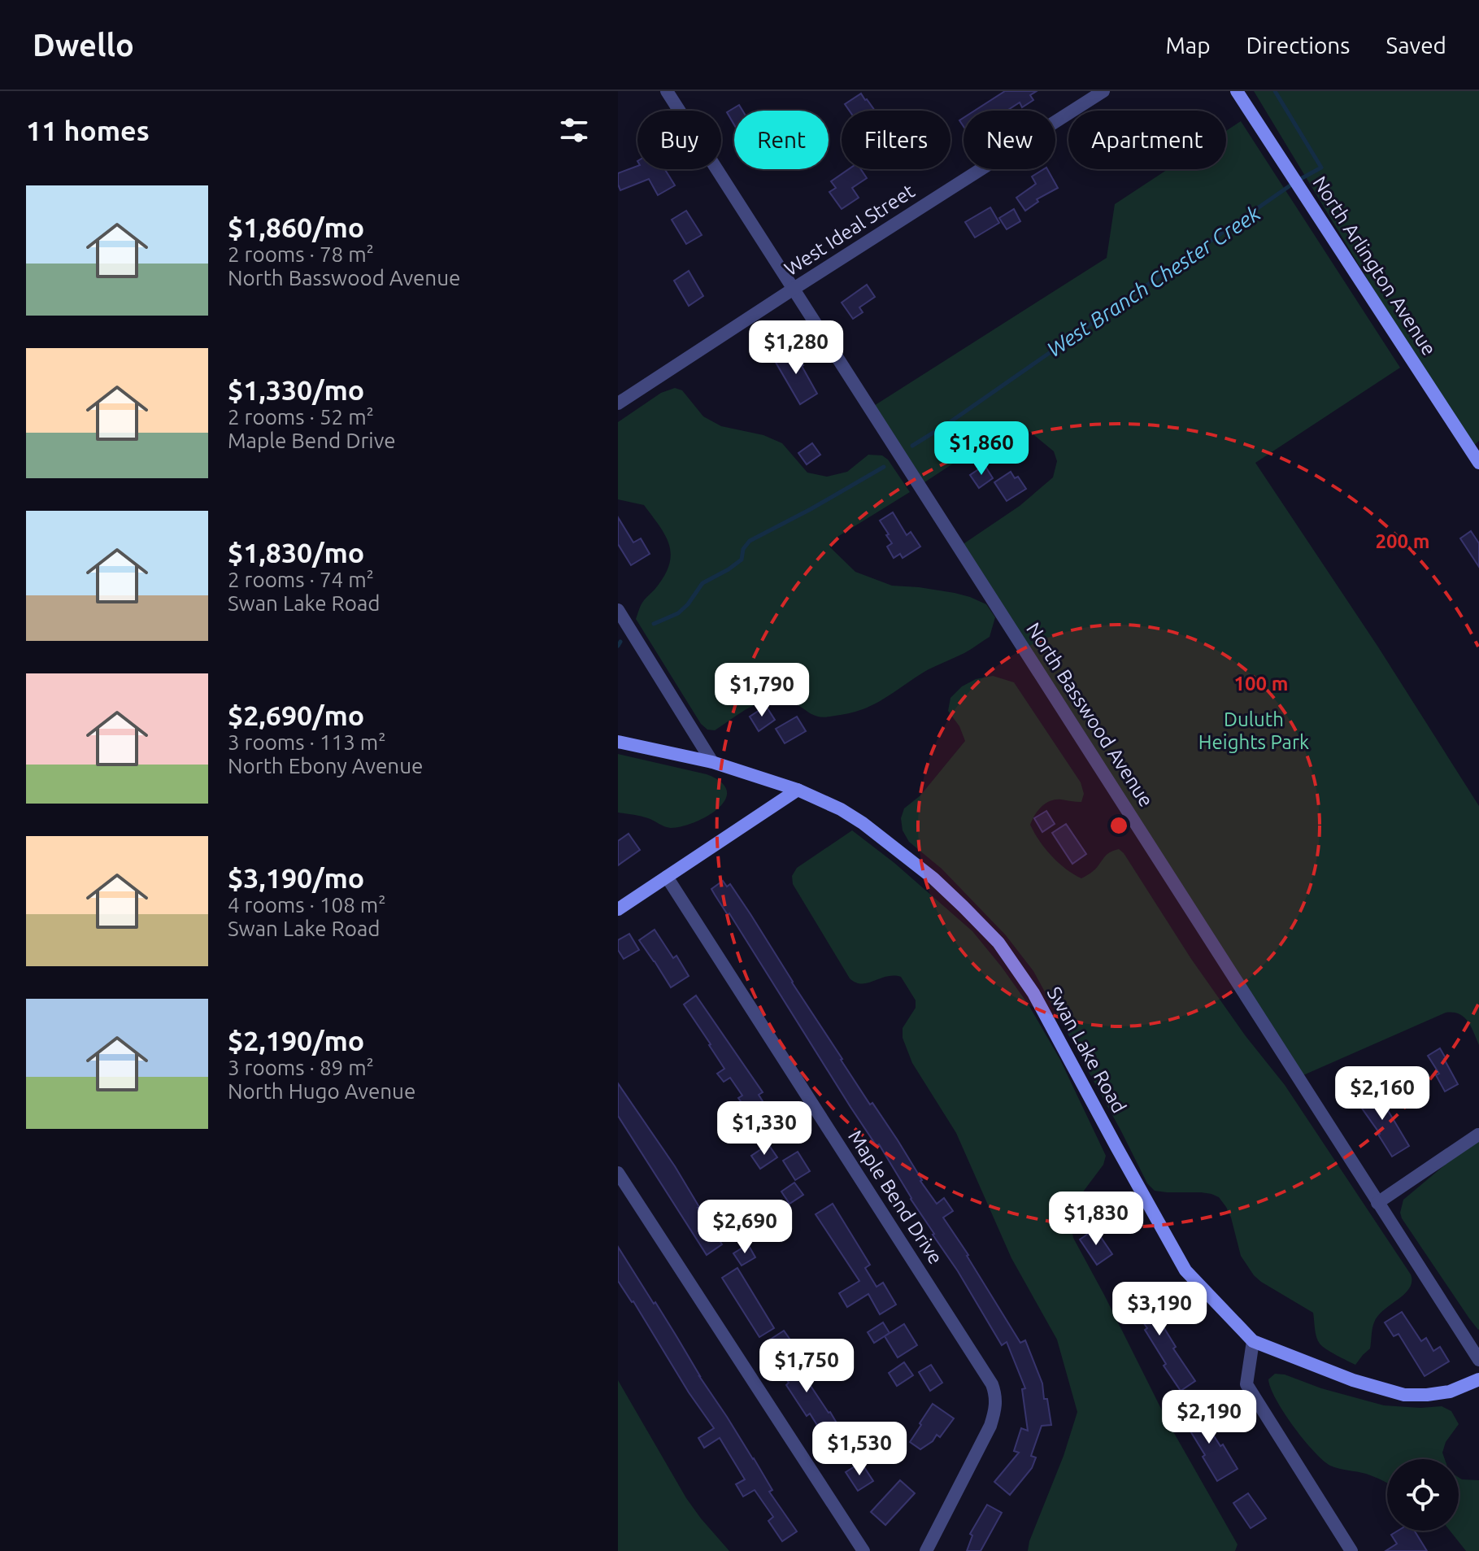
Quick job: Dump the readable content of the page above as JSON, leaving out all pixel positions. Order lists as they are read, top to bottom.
{
  "streets": {
    "street": [
      "West Ideal Street",
      "North Arlington Avenue",
      "North Basswood Avenue",
      "Swan Lake Road",
      "Maple Bend Drive"
    ]
  },
  "crossings": [
    ["West Ideal Street", "North Basswood Avenue"]
  ],
  "water": ["West Branch Chester Creek"],
  "parks": ["Duluth Heights Park"],
  "page": {
    "header": "Dwello",
    "nav": ["Map", "Directions", "Saved"],
    "heading": "11 homes",
    "chip": [
      "Buy",
      "Rent",
      "Filters",
      "New",
      "Apartment"
    ],
    "list": [
      {
        "name": "$1,860/mo",
        "note": "2 rooms · 78 m² · North Basswood Avenue"
      },
      {
        "name": "$1,330/mo",
        "note": "2 rooms · 52 m² · Maple Bend Drive"
      },
      {
        "name": "$1,830/mo",
        "note": "2 rooms · 74 m² · Swan Lake Road"
      },
      {
        "name": "$2,690/mo",
        "note": "3 rooms · 113 m² · North Ebony Avenue"
      },
      {
        "name": "$3,190/mo",
        "note": "4 rooms · 108 m² · Swan Lake Road"
      },
      {
        "name": "$2,190/mo",
        "note": "3 rooms · 89 m² · North Hugo Avenue"
      }
    ],
    "price": [
      "$1,280",
      "$1,860",
      "$1,790",
      "$2,160",
      "$1,330",
      "$1,830",
      "$2,690",
      "$3,190",
      "$1,750",
      "$2,190",
      "$1,530"
    ]
  },
  "rings": ["200 m", "100 m"]
}
